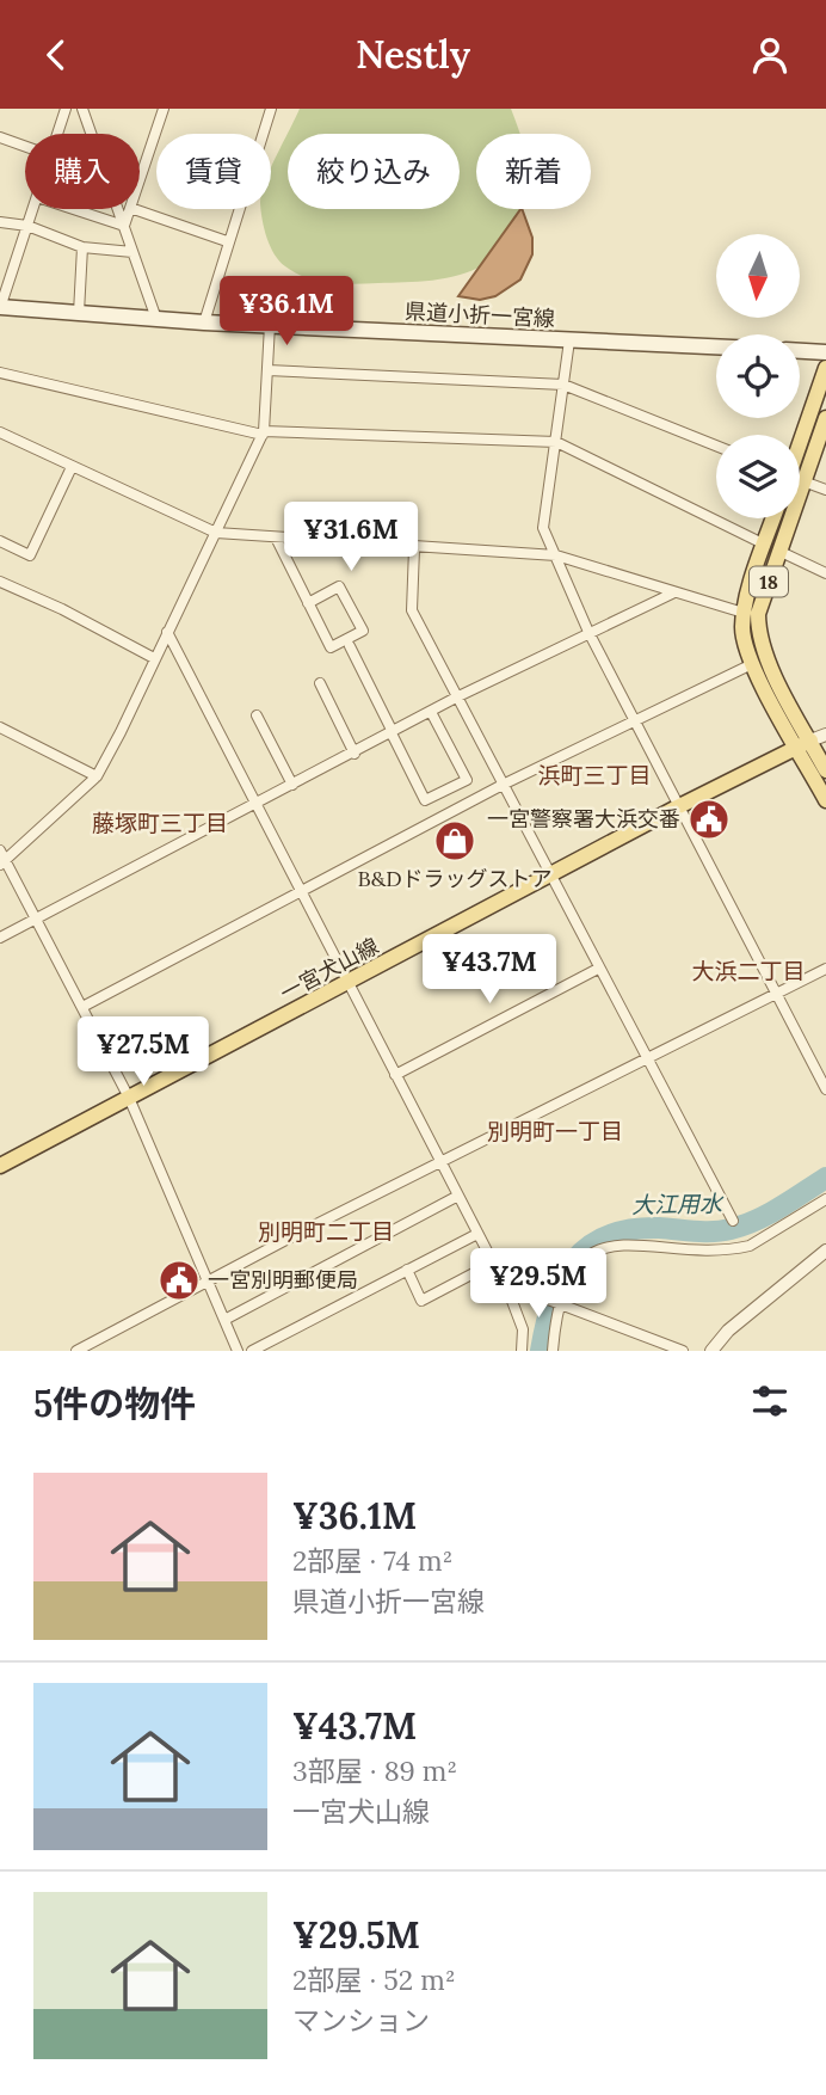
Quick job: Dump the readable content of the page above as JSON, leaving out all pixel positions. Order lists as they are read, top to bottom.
{
  "streets": {
    "main road": ["県道小折一宮線", "18", "一宮犬山線"]
  },
  "crossings": [
    ["18", "一宮犬山線"]
  ],
  "districts": [
    "浜町三丁目",
    "藤塚町三丁目",
    "大浜二丁目",
    "別明町一丁目",
    "別明町二丁目"
  ],
  "water": ["大江用水"],
  "places": {
    "public building": ["一宮警察署大浜交番", "一宮別明郵便局"],
    "shop": ["B&Dドラッグストア"]
  },
  "north": "bottom",
  "page": {
    "header": "Nestly",
    "chip": [
      "購入",
      "賃貸",
      "絞り込み",
      "新着"
    ],
    "price": [
      "¥36.1M",
      "¥31.6M",
      "¥43.7M",
      "¥27.5M",
      "¥29.5M"
    ],
    "heading": "5件の物件",
    "list": [
      {
        "name": "¥36.1M",
        "note": "2部屋 · 74 m² · 県道小折一宮線"
      },
      {
        "name": "¥43.7M",
        "note": "3部屋 · 89 m² · 一宮犬山線"
      },
      {
        "name": "¥29.5M",
        "note": "2部屋 · 52 m² · マンション"
      }
    ]
  }
}
